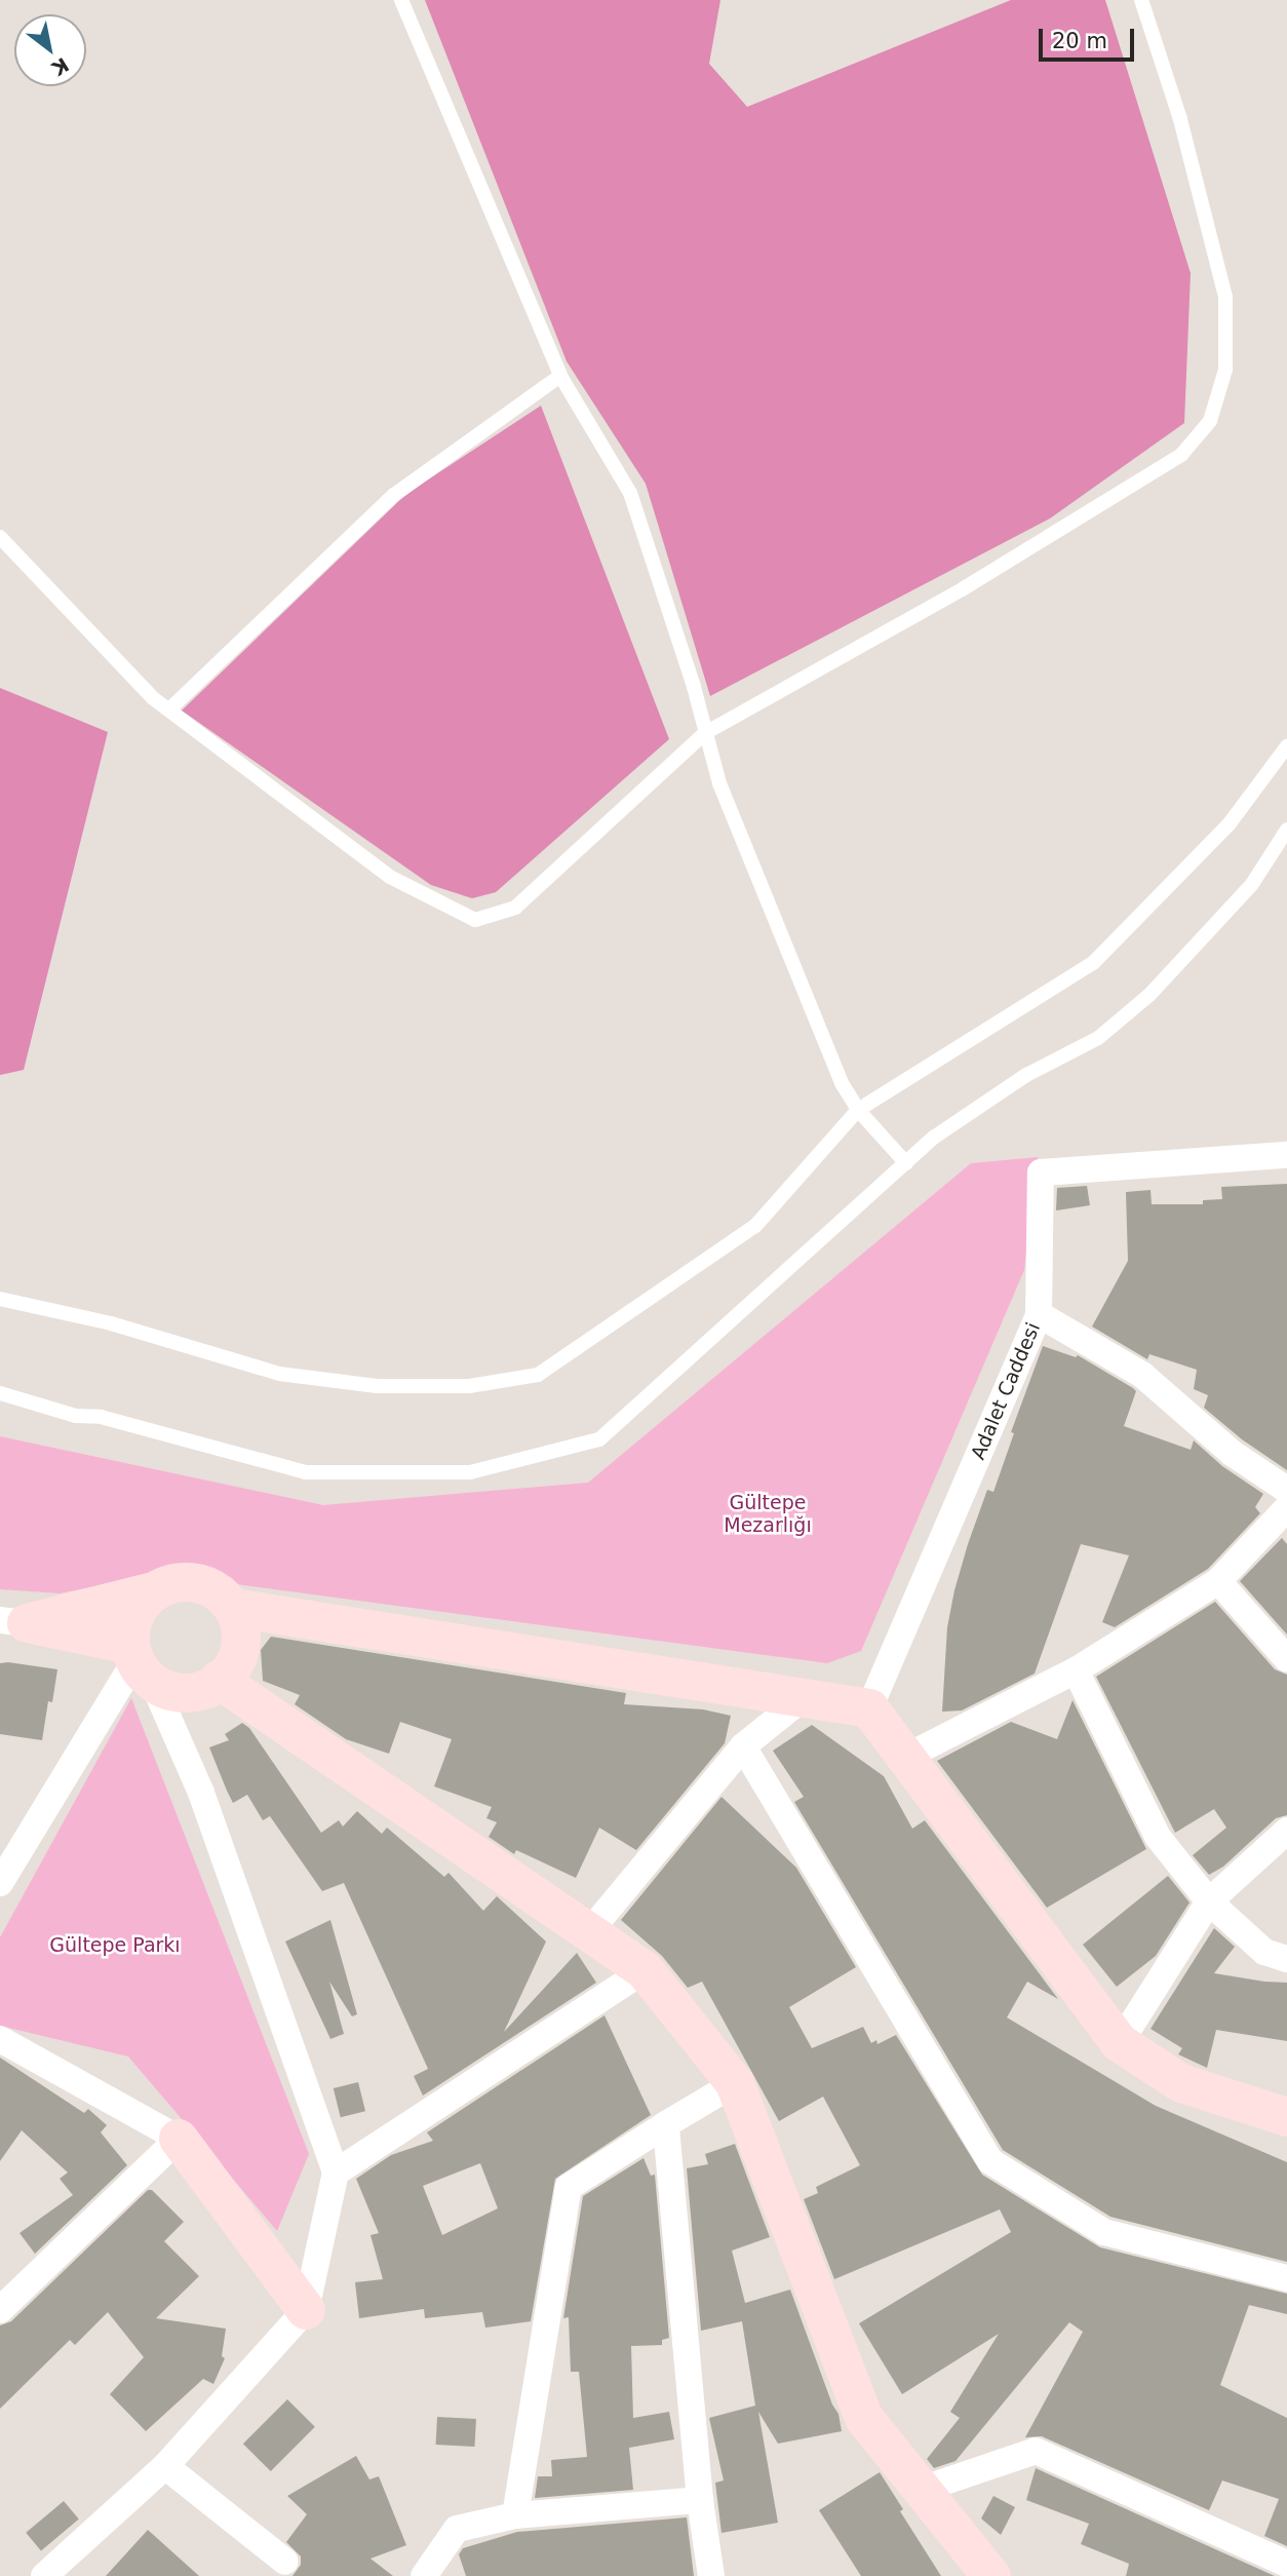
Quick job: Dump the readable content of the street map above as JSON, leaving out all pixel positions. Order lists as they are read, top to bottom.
{
  "streets": {
    "street": ["Adalet Caddesi"]
  },
  "parks": ["Gültepe Mezarlığı", "Gültepe Parkı"],
  "scale_bar": "20 m",
  "north": "bottom right"
}
